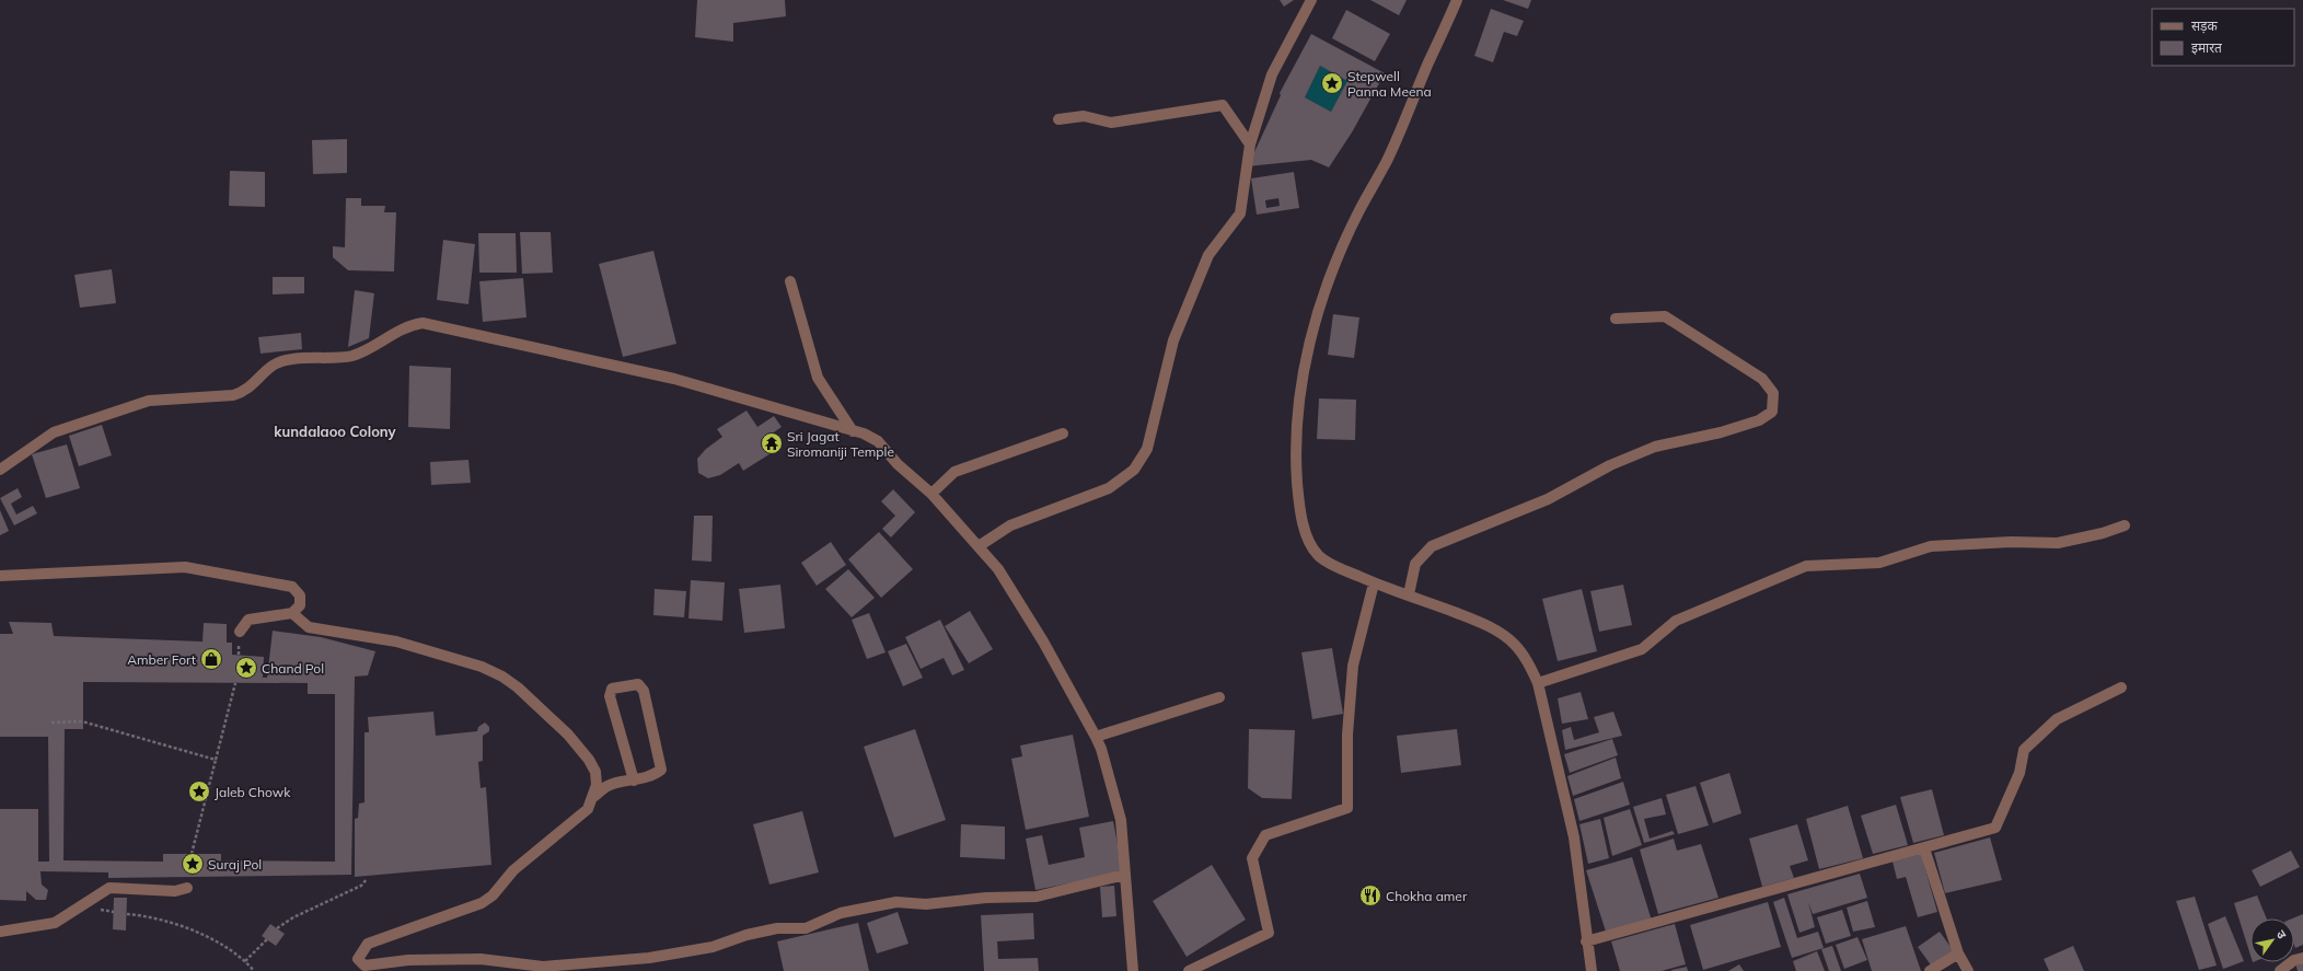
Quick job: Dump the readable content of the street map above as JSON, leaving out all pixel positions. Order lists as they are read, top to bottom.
{
  "districts": ["kundalaoo Colony"],
  "places": {
    "place": [
      "Stepwell Panna Meena",
      "Chand Pol",
      "Jaleb Chowk",
      "Suraj Pol"
    ],
    "temple": ["Sri Jagat Siromaniji Temple"],
    "shop": ["Amber Fort"],
    "restaurant": ["Chokha amer"]
  },
  "legend": ["सड़क", "इमारत"],
  "north": "top right"
}
